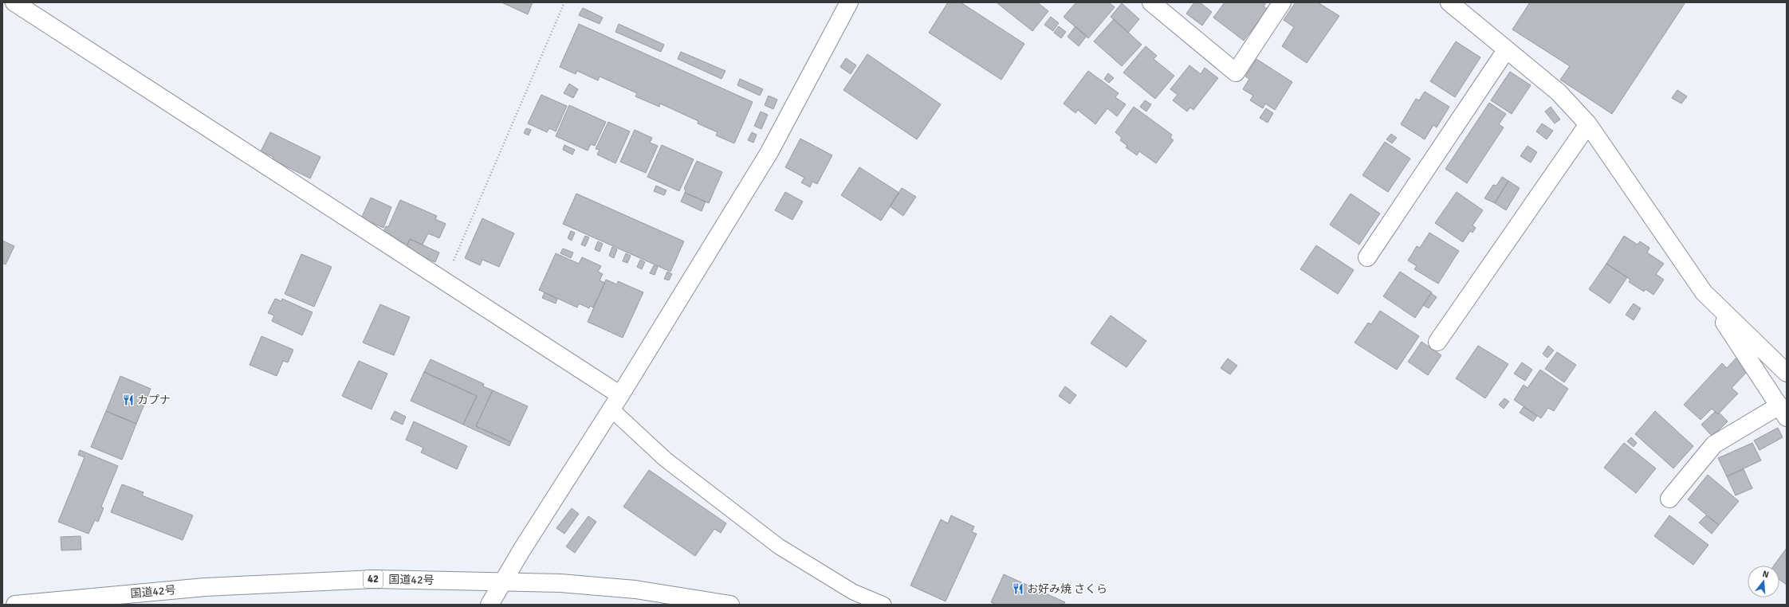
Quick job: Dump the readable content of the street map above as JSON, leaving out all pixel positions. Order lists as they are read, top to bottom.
{
  "streets": {
    "main road": ["42", "国道42号"]
  },
  "places": {
    "restaurant": ["カプナ", "お好み焼 さくら"]
  },
  "north": "top"
}
